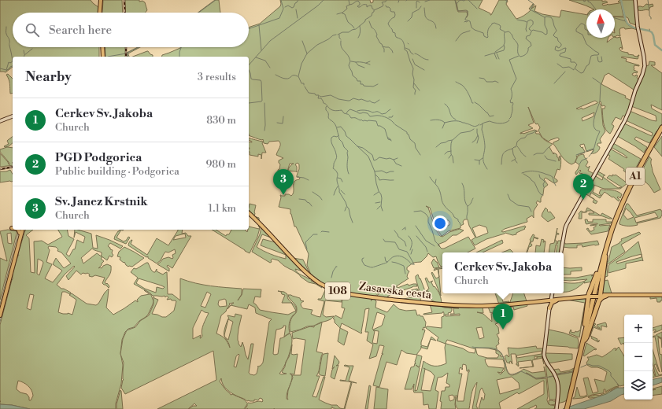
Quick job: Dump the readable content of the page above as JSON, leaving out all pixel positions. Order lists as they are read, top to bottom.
{
  "streets": {
    "highway": ["A1"],
    "main road": ["108", "Zasavska cesta"]
  },
  "north": "top",
  "page": {
    "search": "Search here",
    "heading": ["Nearby", "3 results"],
    "list": [
      {
        "mark": "1",
        "name": "Cerkev Sv. Jakoba",
        "note": "Church",
        "value": "830 m"
      },
      {
        "mark": "2",
        "name": "PGD Podgorica",
        "note": "Public building · Podgorica",
        "value": "980 m"
      },
      {
        "mark": "3",
        "name": "Sv. Janez Krstnik",
        "note": "Church",
        "value": "1.1 km"
      }
    ],
    "pins": ["3", "2", "1"],
    "popup": ["Cerkev Sv. Jakoba", "Church"],
    "map_buttons": ["+", "−"]
  }
}
